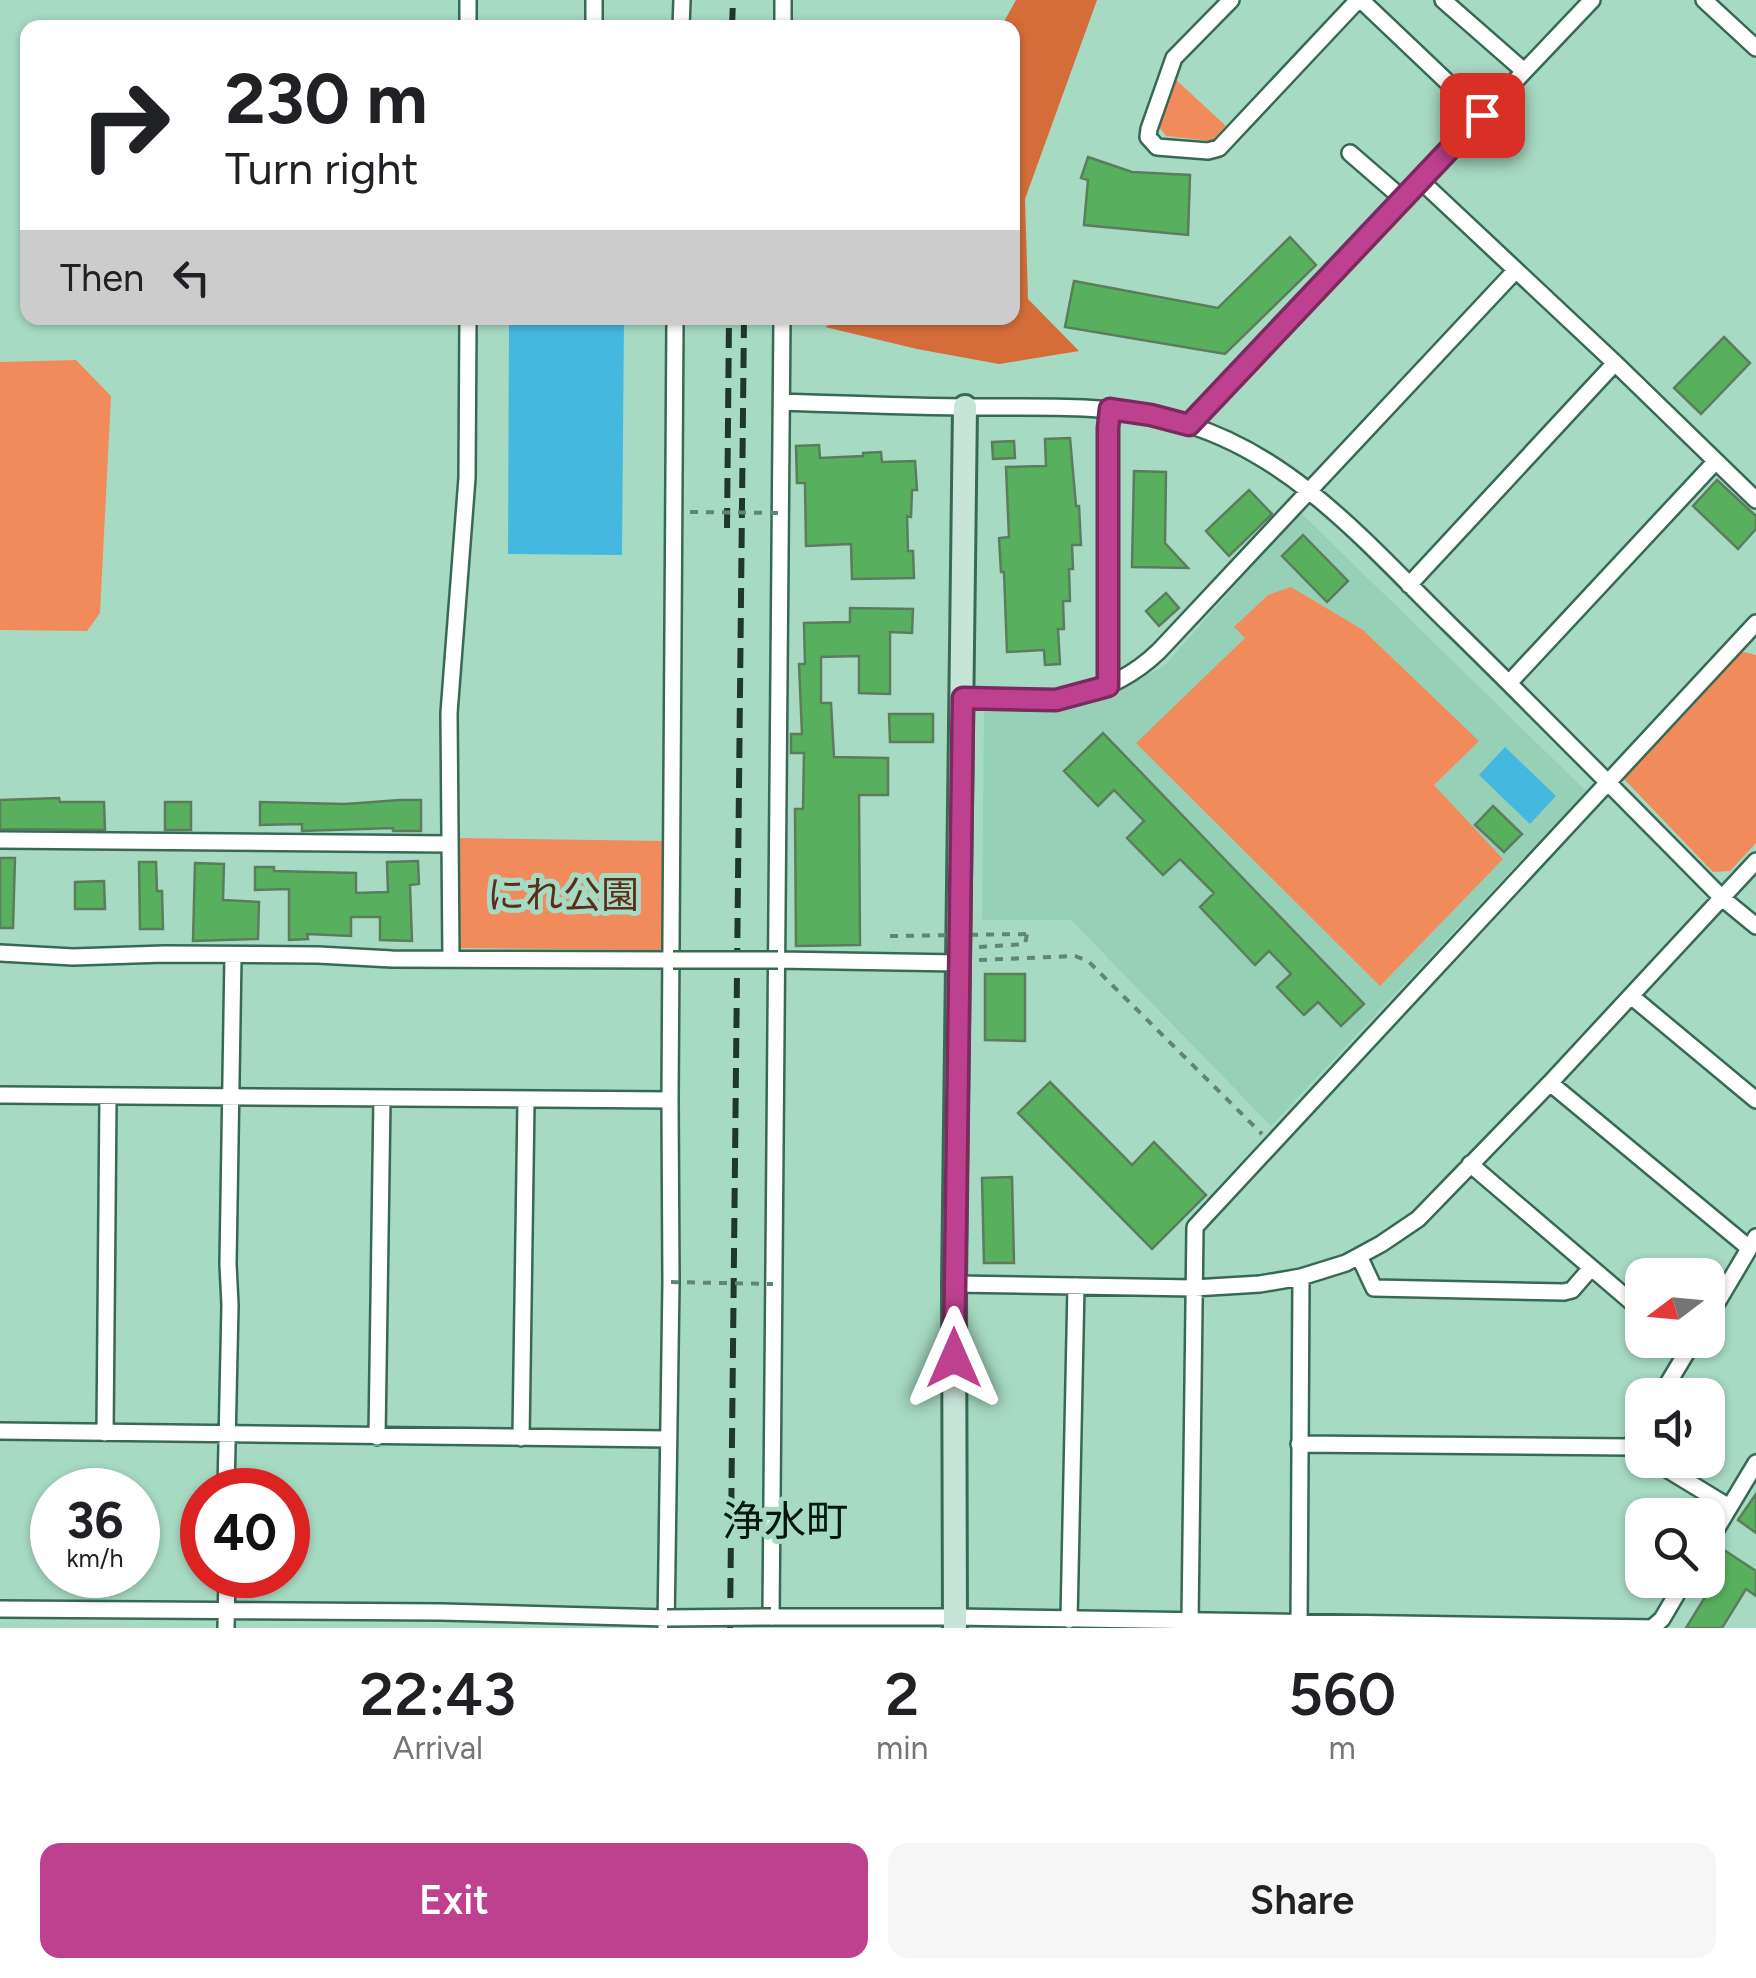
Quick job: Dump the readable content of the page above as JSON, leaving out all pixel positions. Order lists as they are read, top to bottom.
{
  "districts": ["浄水町"],
  "parks": ["にれ公園"],
  "north": "left",
  "page": {
    "turn": ["230 m", "Turn right"],
    "then": "Then",
    "speed": "36 km/h",
    "limit": "40",
    "eta": [
      "22:43",
      "Arrival",
      "2",
      "min",
      "560",
      "m"
    ],
    "buttons": ["Exit", "Share"]
  }
}
